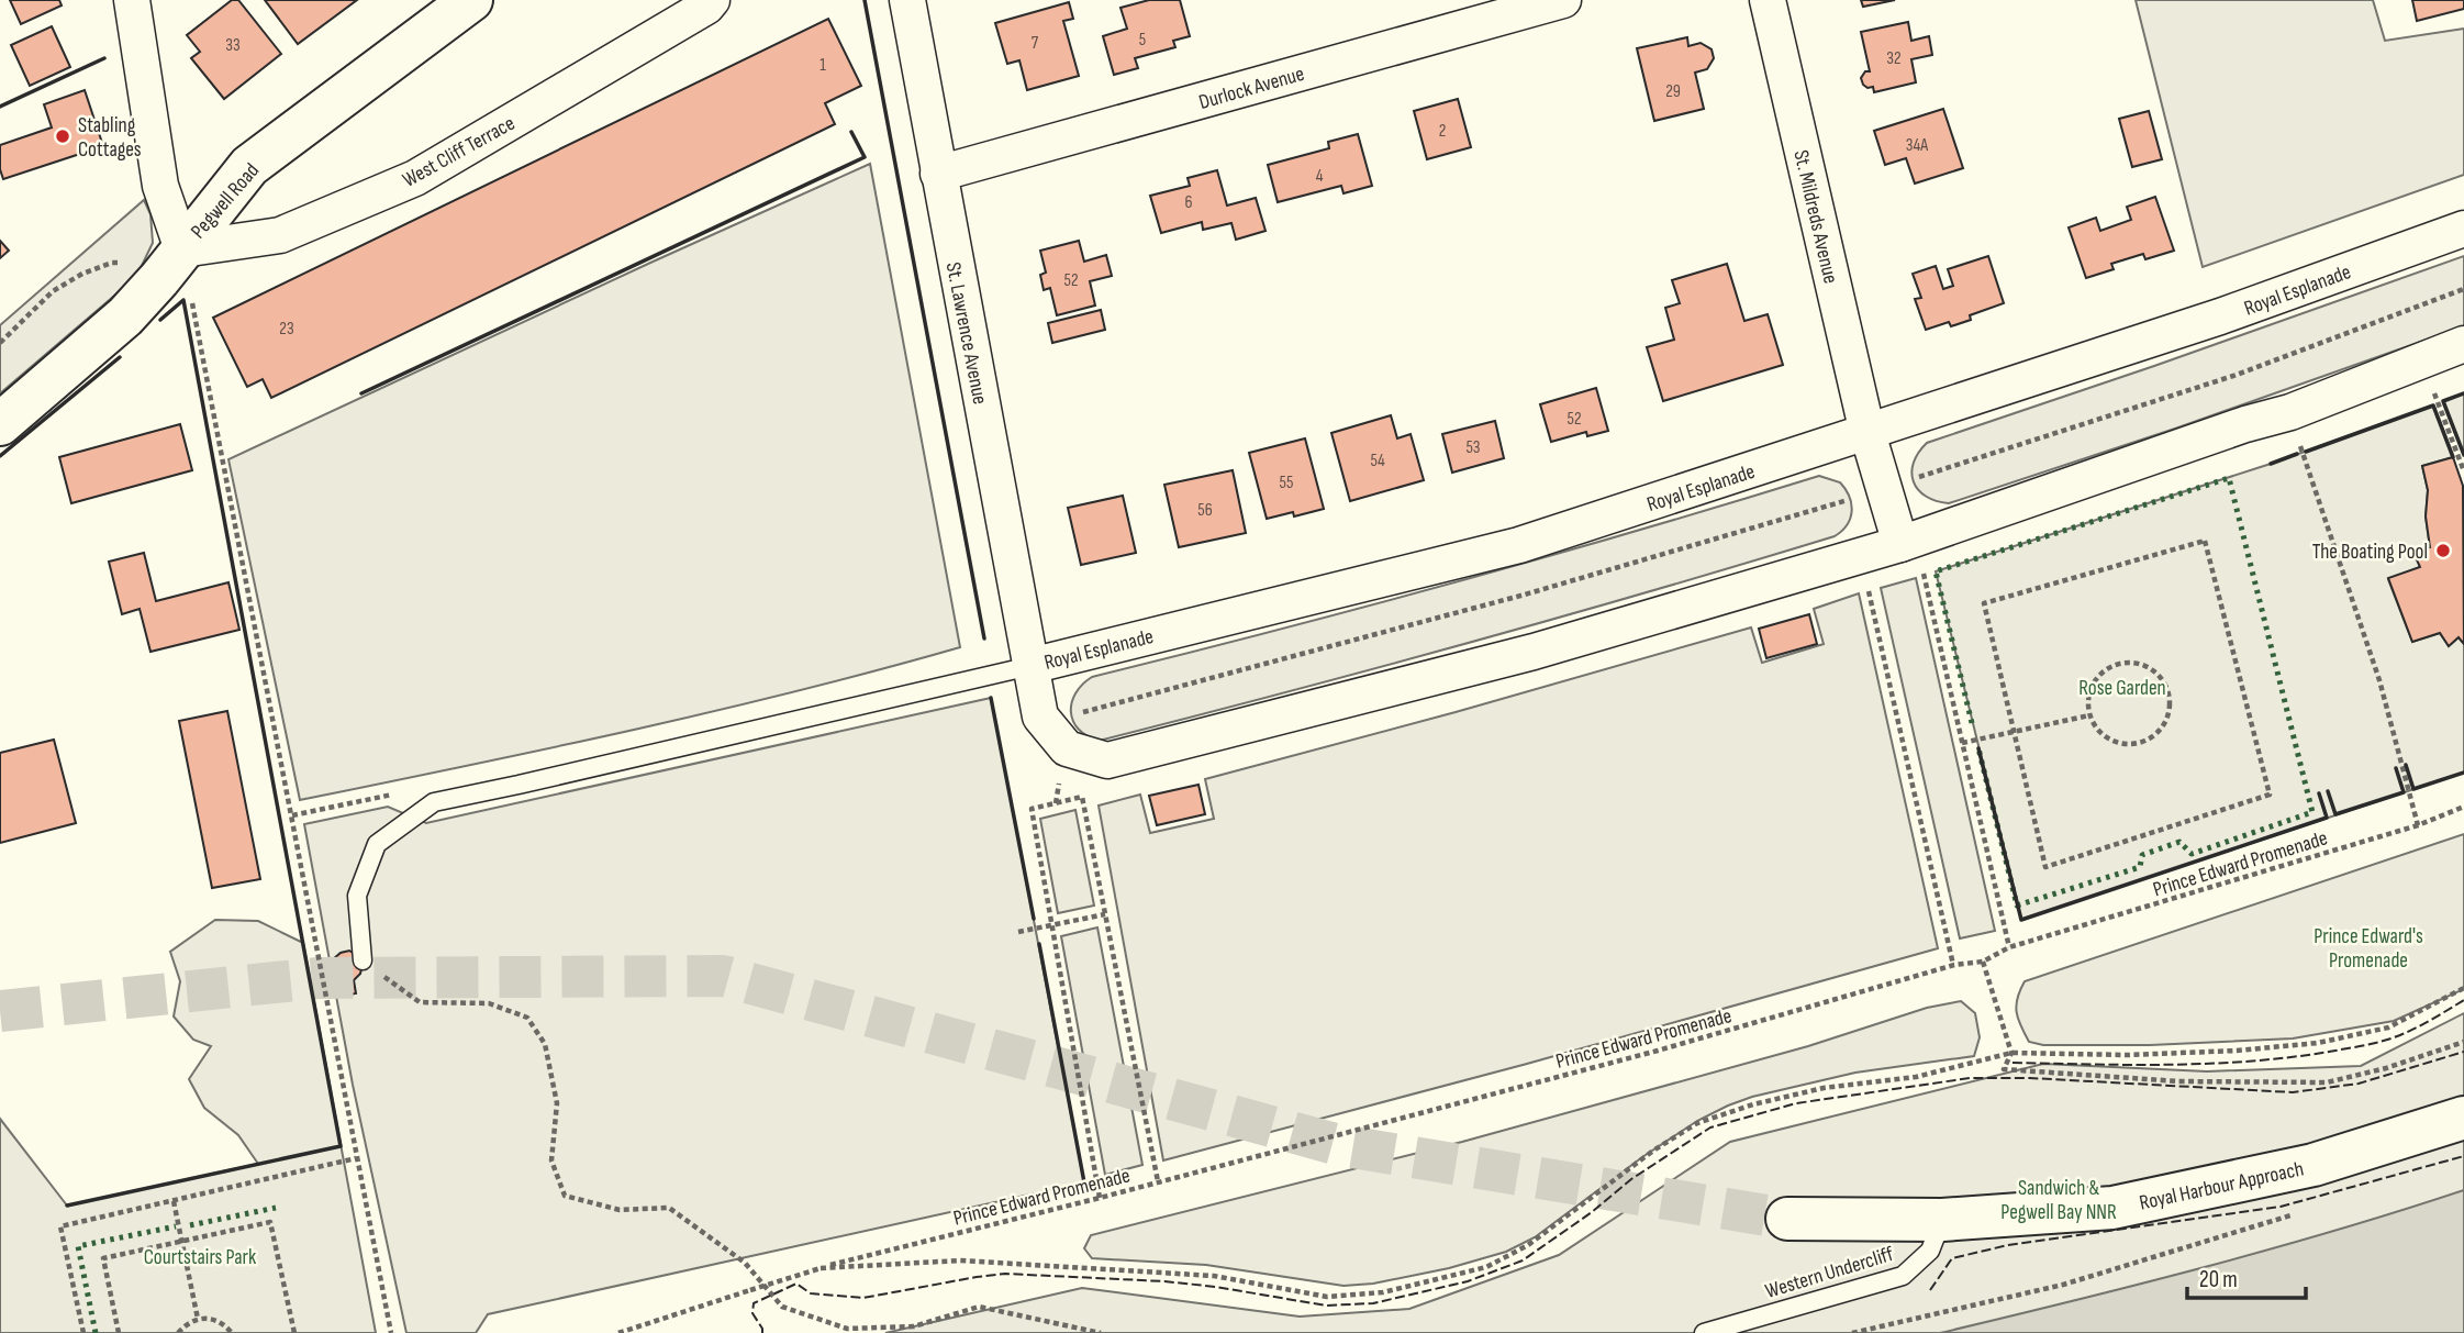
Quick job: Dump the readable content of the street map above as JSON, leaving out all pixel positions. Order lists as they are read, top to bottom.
{
  "streets": {
    "main road": ["Pegwell Road", "Royal Harbour Approach"],
    "street": [
      "Durlock Avenue",
      "West Cliff Terrace",
      "St. Mildreds Avenue",
      "Royal Esplanade",
      "St. Lawrence Avenue"
    ],
    "lane": ["Western Undercliff"],
    "path": ["Prince Edward Promenade"]
  },
  "crossings": [
    ["Durlock Avenue", "St. Lawrence Avenue"],
    ["West Cliff Terrace", "Pegwell Road"],
    ["St. Mildreds Avenue", "Royal Esplanade"],
    ["Royal Esplanade", "St. Lawrence Avenue"],
    ["Royal Harbour Approach", "Western Undercliff"]
  ],
  "parks": [
    "Rose Garden",
    "Prince Edward's Promenade",
    "Sandwich & Pegwell Bay NNR",
    "Courtstairs Park"
  ],
  "places": ["Stabling Cottages", "The Boating Pool"],
  "house_numbers": [
    "5",
    "7",
    "33",
    "32",
    "1",
    "29",
    "2",
    "34A",
    "4",
    "6",
    "52",
    "23",
    "52",
    "53",
    "54",
    "55",
    "56"
  ],
  "scale_bar": "20 m"
}
